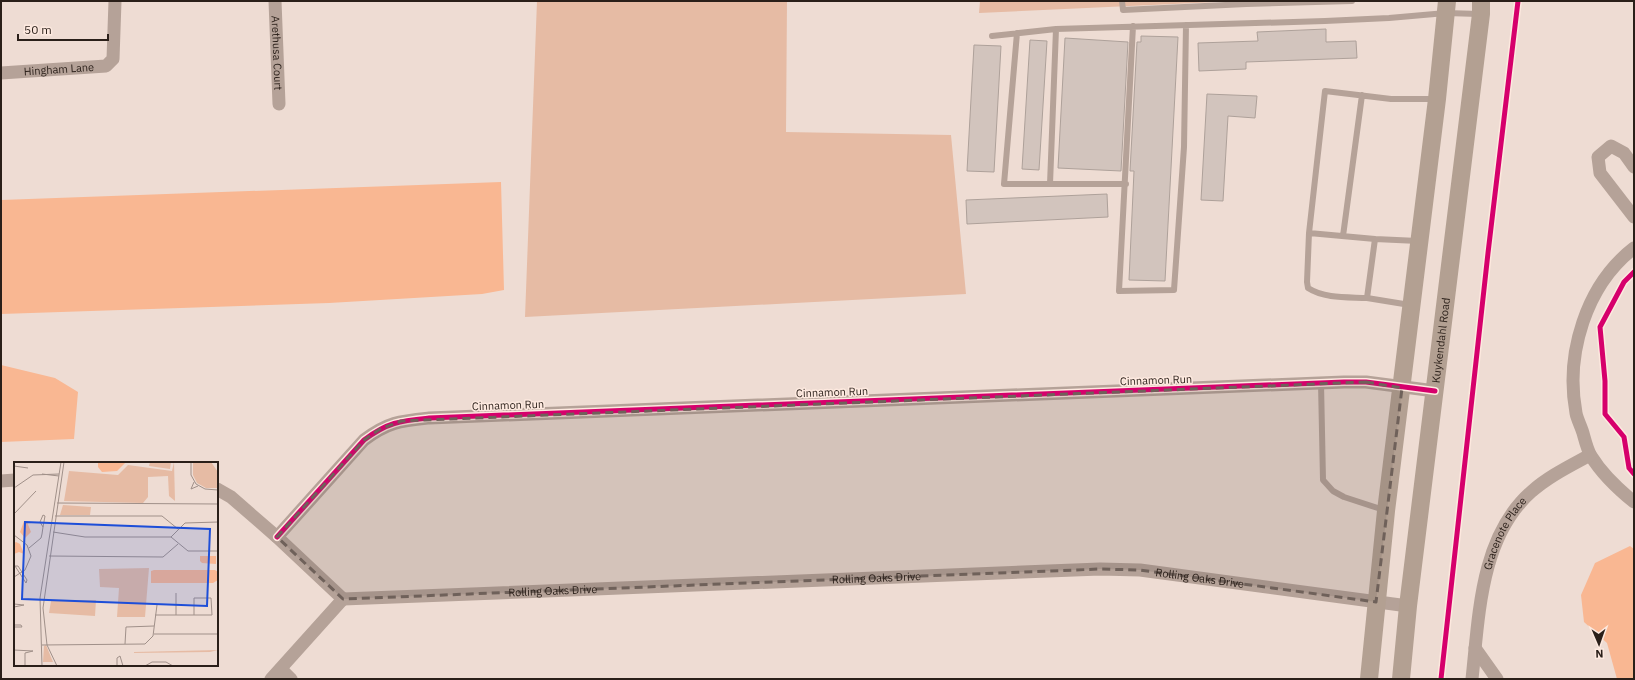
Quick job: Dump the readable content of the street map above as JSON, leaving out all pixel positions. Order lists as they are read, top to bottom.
{
  "streets": {
    "main road": ["Kuykendahl Road"],
    "street": [
      "Arethusa Court",
      "Hingham Lane",
      "Cinnamon Run",
      "Gracenote Place",
      "Rolling Oaks Drive"
    ]
  },
  "crossings": [
    ["Kuykendahl Road", "Cinnamon Run"],
    ["Kuykendahl Road", "Rolling Oaks Drive"]
  ],
  "scale_bar": "50 m",
  "north": "bottom"
}
